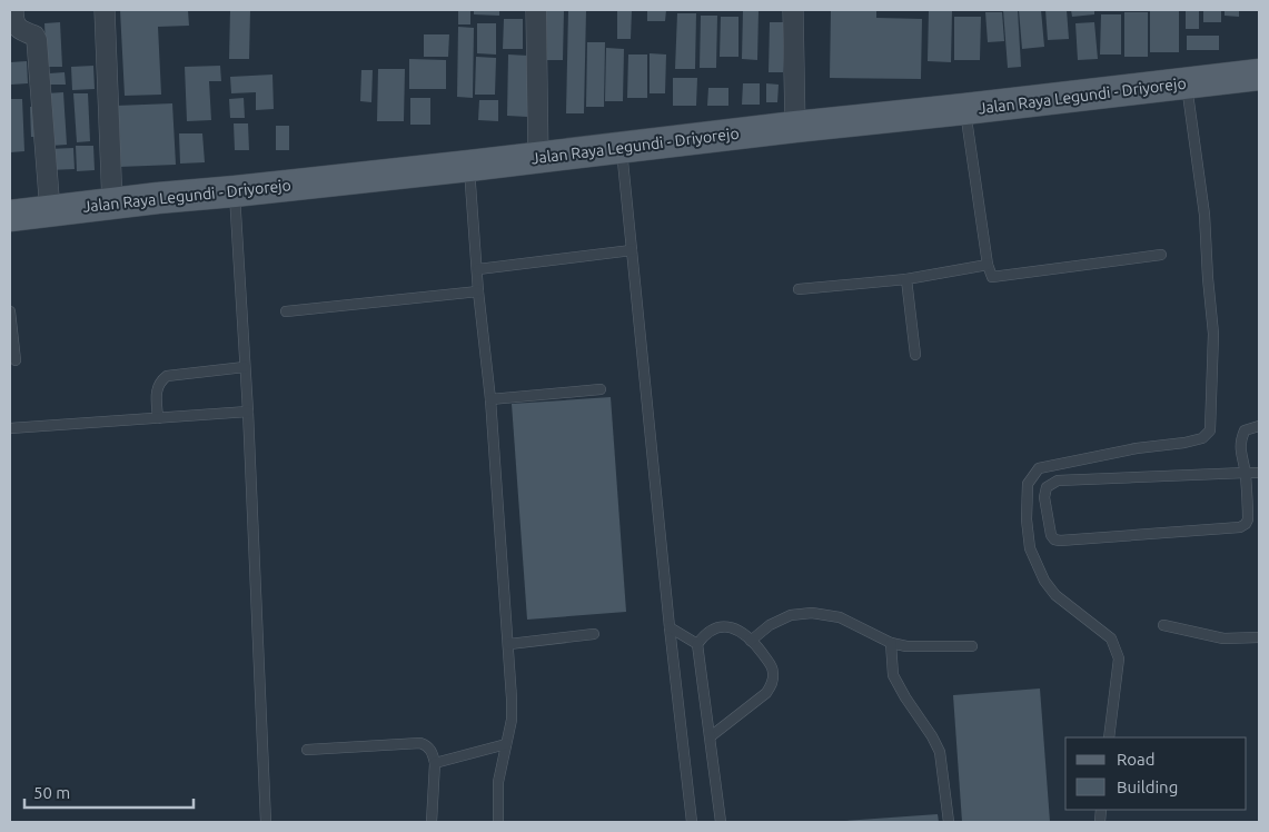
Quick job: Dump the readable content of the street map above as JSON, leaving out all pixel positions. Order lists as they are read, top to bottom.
{
  "streets": {
    "main road": ["Jalan Raya Legundi - Driyorejo"]
  },
  "legend": ["Road", "Building"],
  "scale_bar": "50 m"
}
